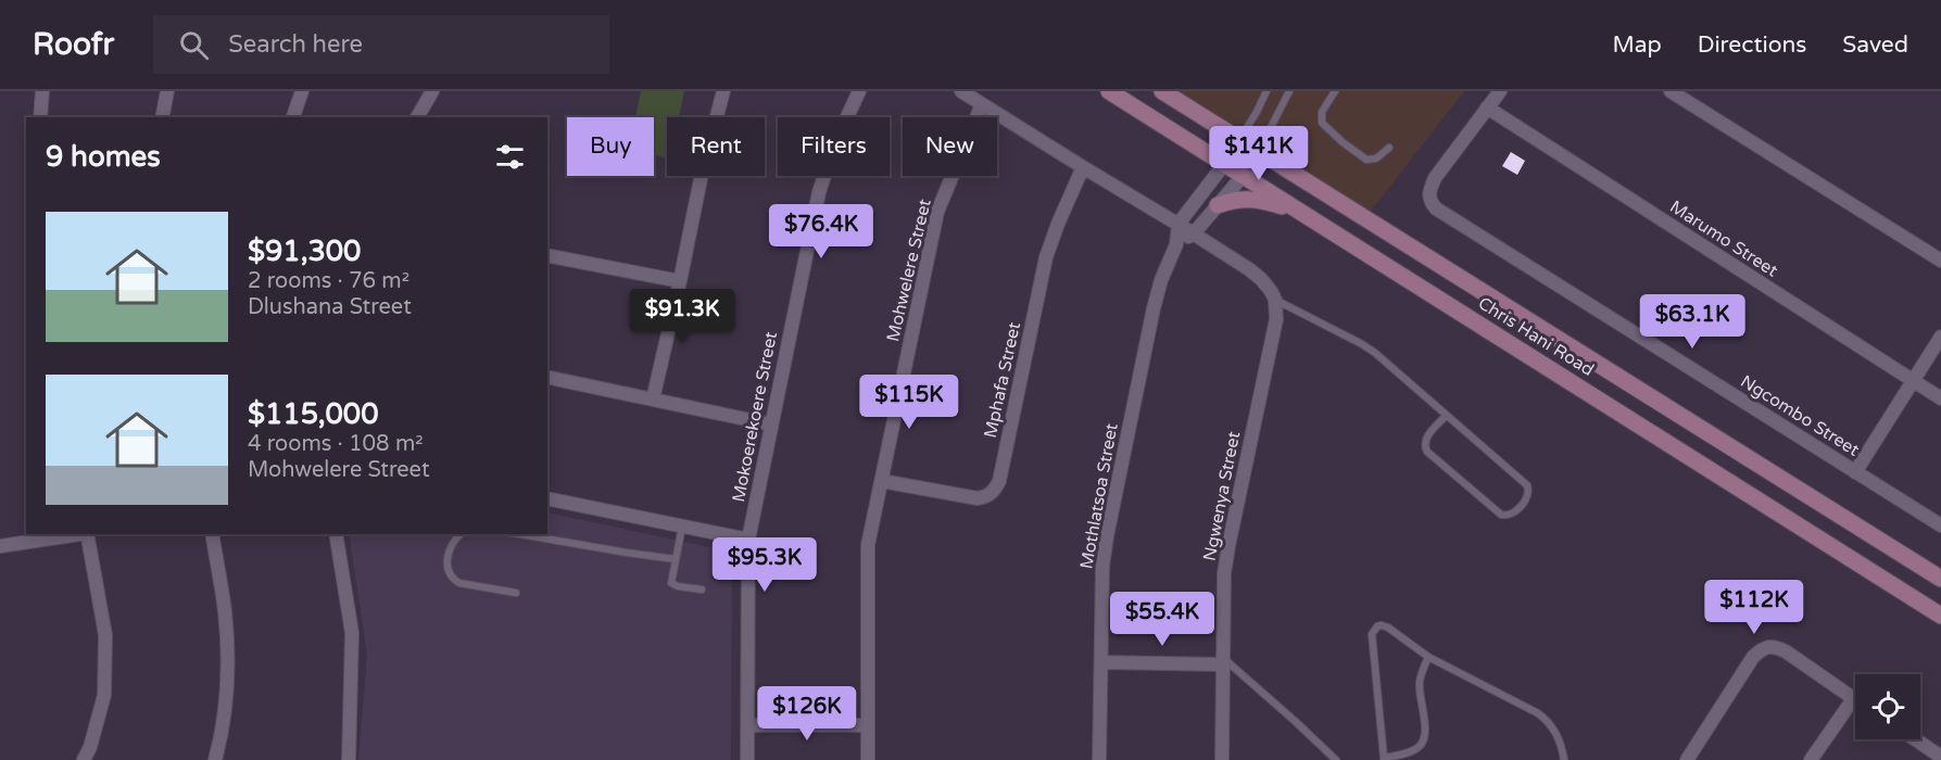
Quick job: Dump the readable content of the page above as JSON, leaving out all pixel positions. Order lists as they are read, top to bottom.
{
  "streets": {
    "main road": ["Chris Hani Road"],
    "street": [
      "Marumo Street",
      "Mohwelere Street",
      "Mphafa Street",
      "Ngcombo Street",
      "Mokoerekoere Street",
      "Mothlatsoa Street",
      "Ngwenya Street"
    ]
  },
  "crossings": [
    ["Marumo Street", "Ngcombo Street"],
    ["Mohwelere Street", "Mphafa Street"]
  ],
  "page": {
    "header": "Roofr",
    "search": "Search here",
    "nav": ["Map", "Directions", "Saved"],
    "chip": [
      "Buy",
      "Rent",
      "Filters",
      "New"
    ],
    "heading": "9 homes",
    "price": [
      "$141K",
      "$76.4K",
      "$91.3K",
      "$63.1K",
      "$115K",
      "$95.3K",
      "$112K",
      "$55.4K",
      "$126K"
    ],
    "list": [
      {
        "name": "$91,300",
        "note": "2 rooms · 76 m² · Dlushana Street"
      },
      {
        "name": "$115,000",
        "note": "4 rooms · 108 m² · Mohwelere Street"
      }
    ]
  }
}
